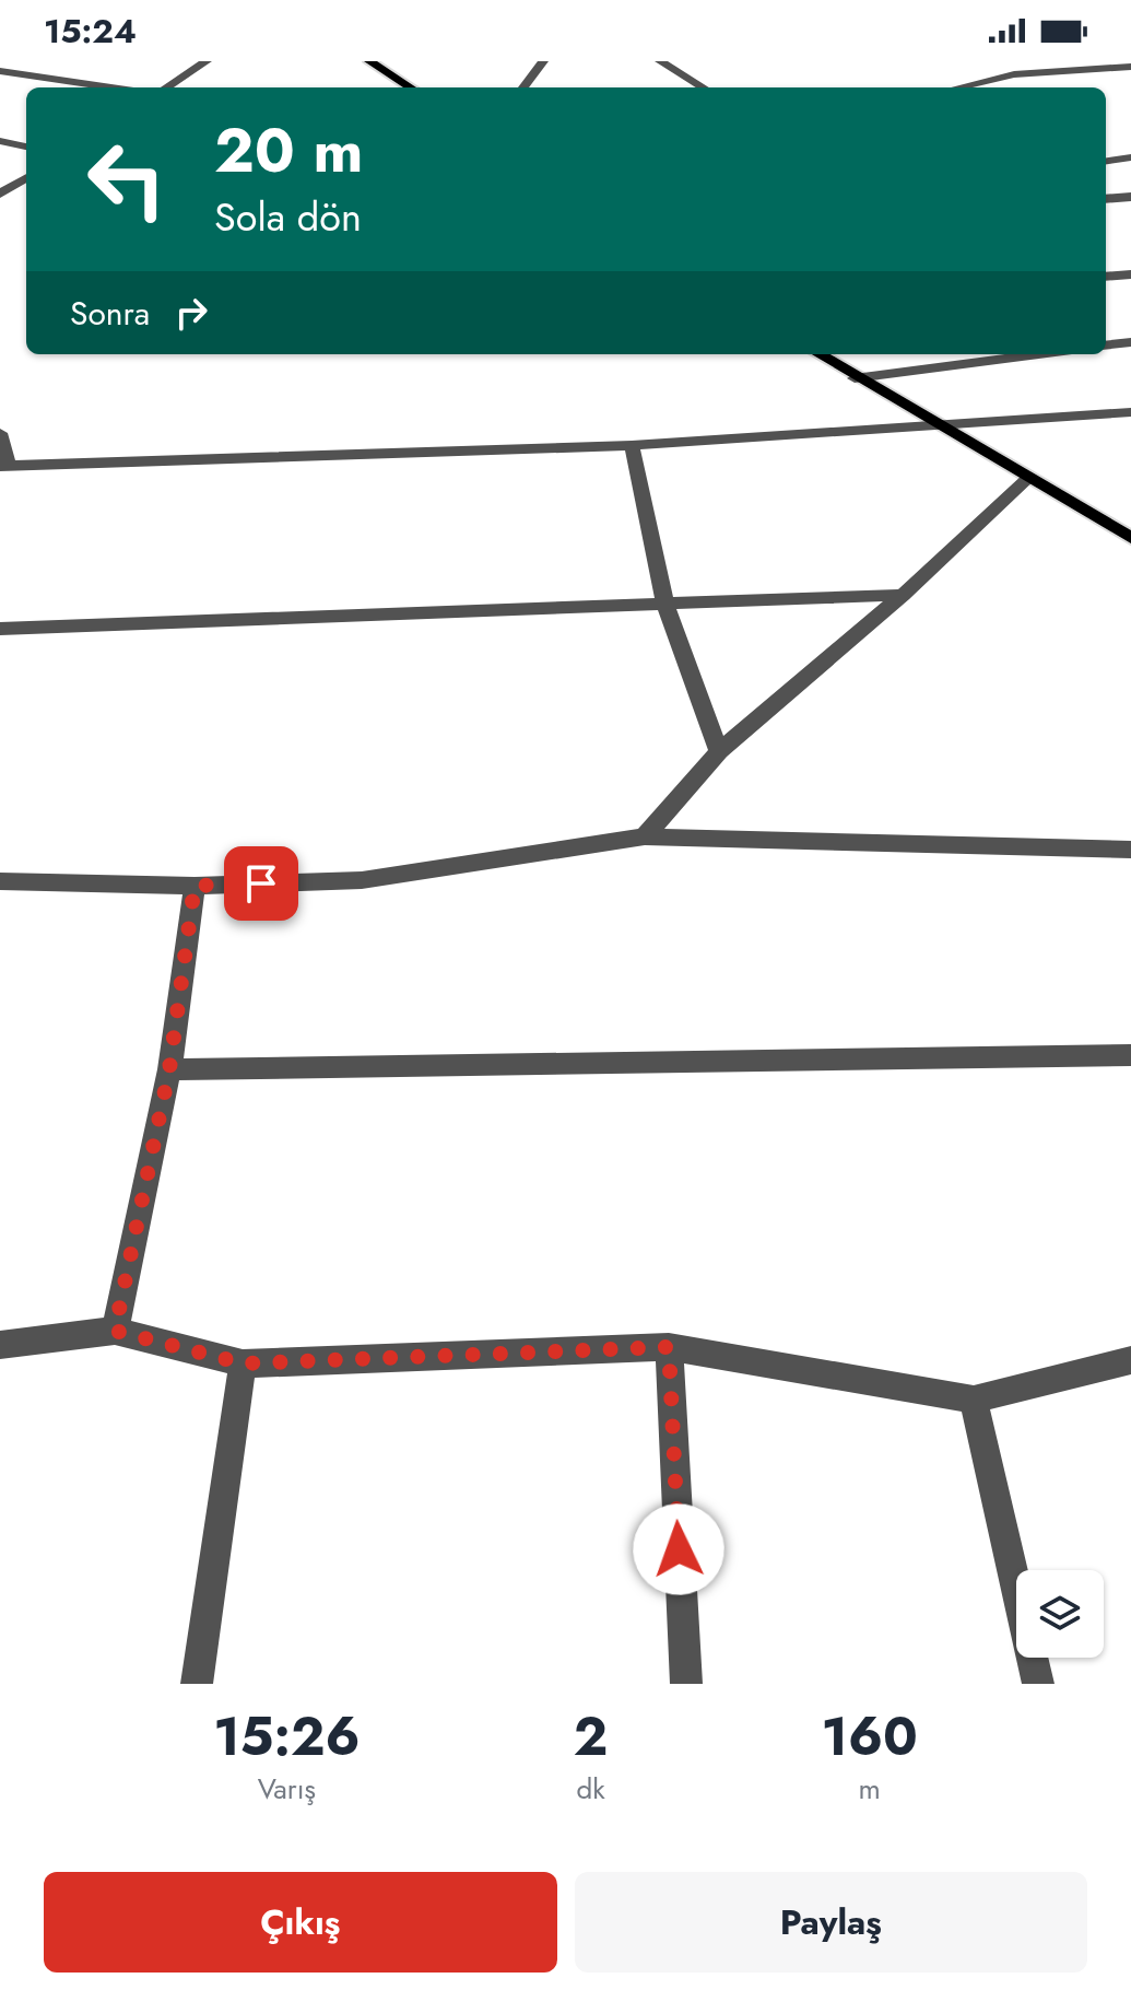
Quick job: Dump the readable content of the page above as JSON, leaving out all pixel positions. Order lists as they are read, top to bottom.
{
  "page": {
    "status": "15:24",
    "turn": ["20 m", "Sola dön"],
    "then": "Sonra",
    "eta": [
      "15:26",
      "Varış",
      "2",
      "dk",
      "160",
      "m"
    ],
    "buttons": ["Çıkış", "Paylaş"]
  }
}
